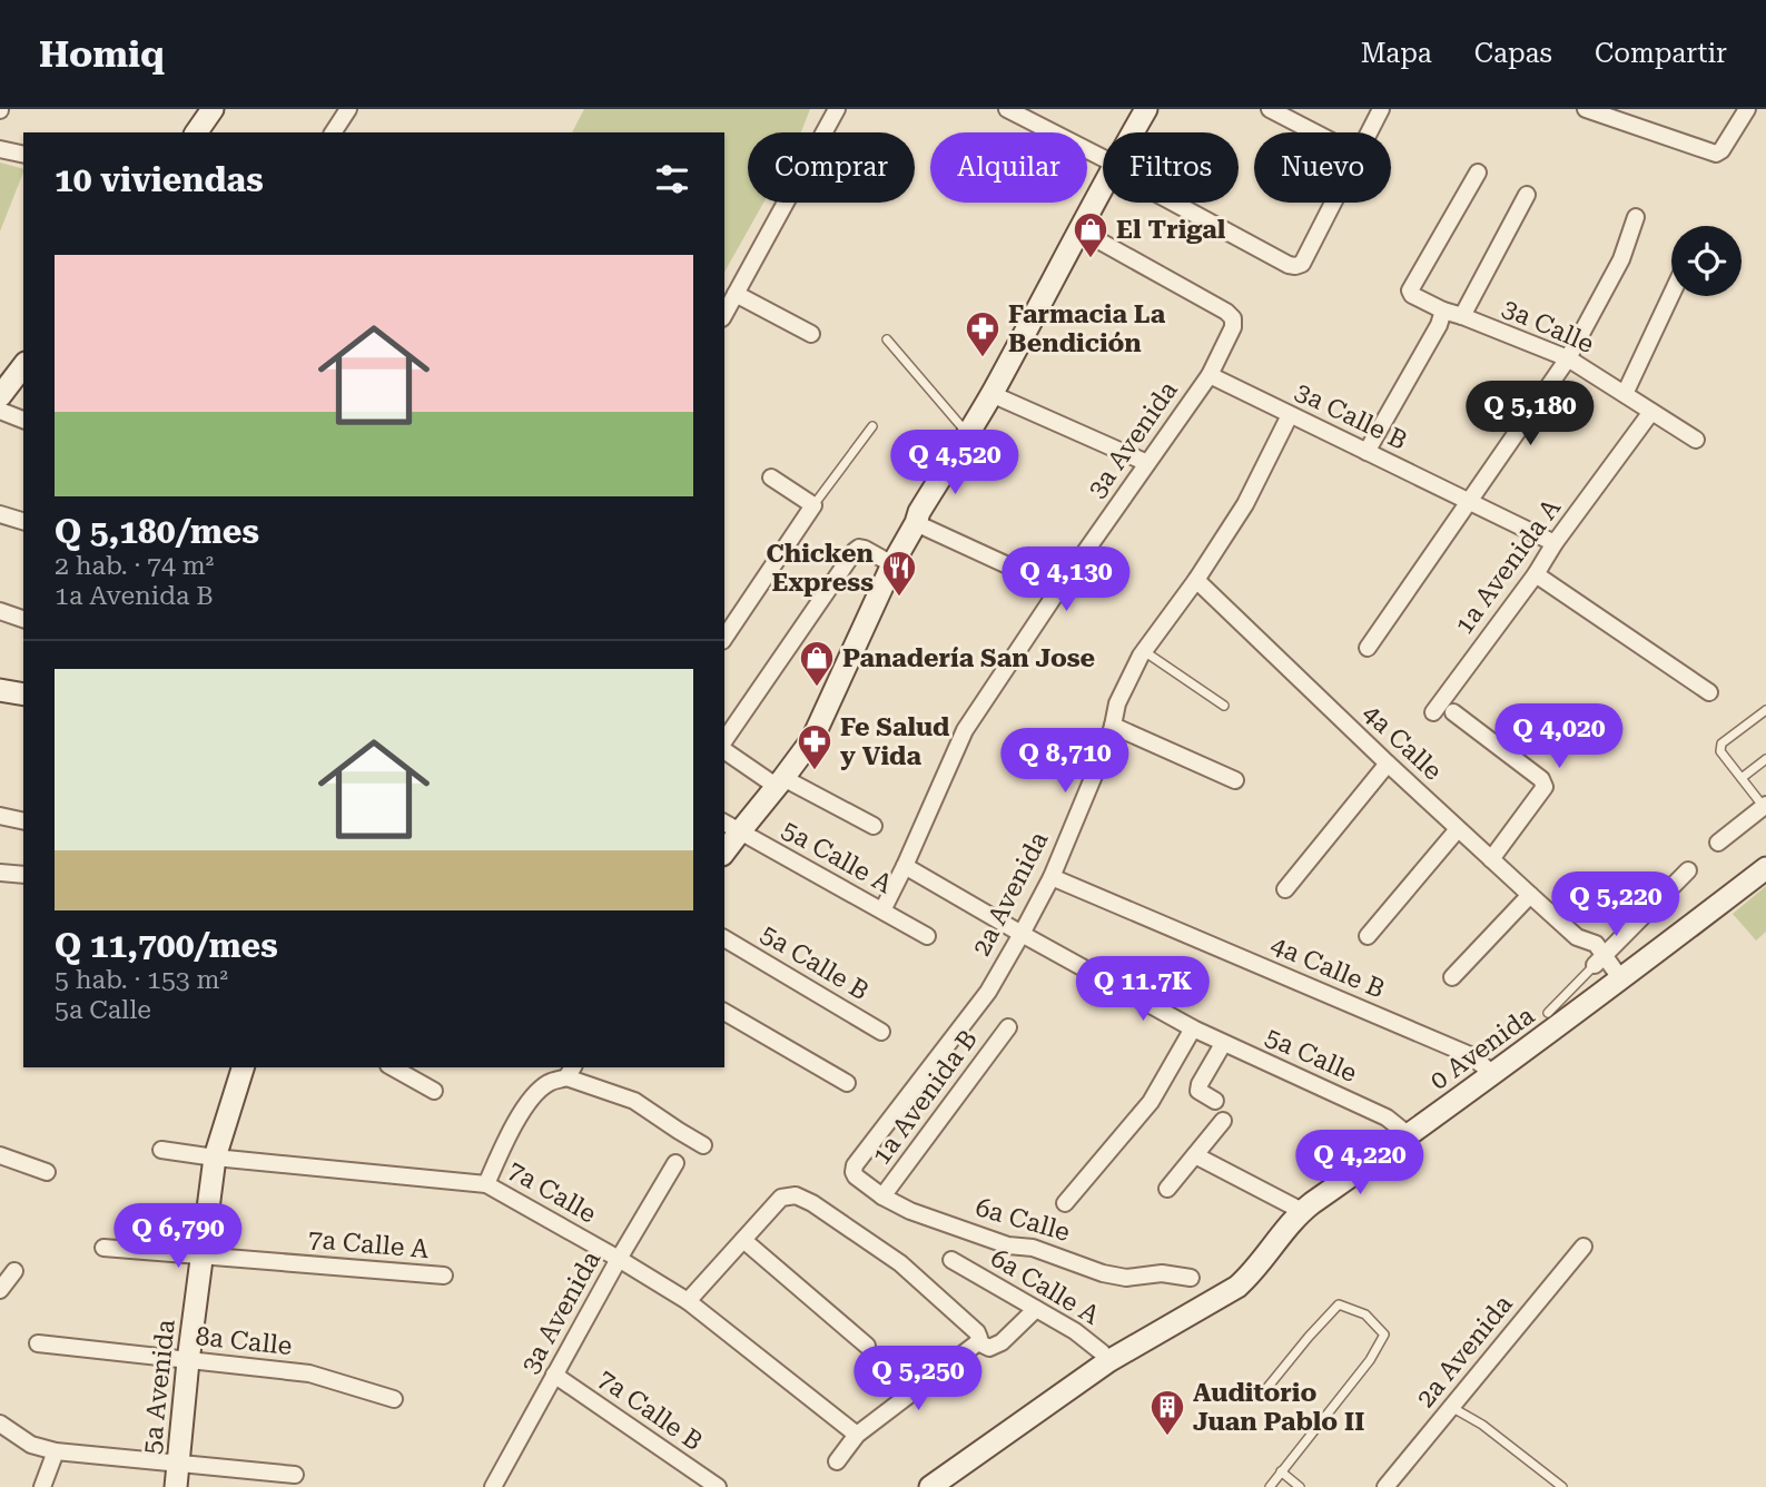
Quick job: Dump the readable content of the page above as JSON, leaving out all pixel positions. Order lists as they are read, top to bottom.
{
  "streets": {
    "street": [
      "3a Calle",
      "3a Calle B",
      "3a Avenida",
      "1a Avenida A",
      "4a Calle",
      "5a Calle A",
      "2a Avenida",
      "5a Calle B",
      "4a Calle B",
      "0 Avenida",
      "5a Calle",
      "1a Avenida B",
      "7a Calle",
      "6a Calle",
      "7a Calle A",
      "6a Calle A",
      "8a Calle",
      "5a Avenida",
      "7a Calle B"
    ]
  },
  "crossings": [
    ["3a Calle", "1a Avenida A"],
    ["3a Calle B", "3a Avenida"],
    ["3a Calle B", "1a Avenida A"],
    ["3a Calle B", "2a Avenida"],
    ["3a Avenida", "5a Calle A"],
    ["3a Avenida", "5a Calle"],
    ["3a Avenida", "7a Calle"],
    ["3a Avenida", "7a Calle B"],
    ["4a Calle", "2a Avenida"],
    ["4a Calle", "0 Avenida"],
    ["2a Avenida", "4a Calle B"],
    ["2a Avenida", "5a Calle"],
    ["2a Avenida", "6a Calle"],
    ["4a Calle B", "0 Avenida"],
    ["0 Avenida", "5a Calle"],
    ["0 Avenida", "6a Calle A"],
    ["1a Avenida B", "6a Calle"],
    ["7a Calle", "5a Avenida"],
    ["7a Calle A", "5a Avenida"],
    ["8a Calle", "5a Avenida"]
  ],
  "places": {
    "shop": ["El Trigal", "Panadería San Jose"],
    "pharmacy": ["Farmacia La Bendición", "Fe Salud y Vida"],
    "restaurant": ["Chicken Express"],
    "building": ["Auditorio Juan Pablo II"]
  },
  "page": {
    "header": "Homiq",
    "nav": ["Mapa", "Capas", "Compartir"],
    "chip": [
      "Comprar",
      "Alquilar",
      "Filtros",
      "Nuevo"
    ],
    "heading": "10 viviendas",
    "list": [
      {
        "name": "Q 5,180/mes",
        "note": "2 hab. · 74 m² · 1a Avenida B"
      },
      {
        "name": "Q 11,700/mes",
        "note": "5 hab. · 153 m² · 5a Calle"
      }
    ],
    "price": [
      "Q 5,180",
      "Q 4,520",
      "Q 4,130",
      "Q 4,020",
      "Q 8,710",
      "Q 5,220",
      "Q 11.7K",
      "Q 4,220",
      "Q 6,790",
      "Q 5,250"
    ]
  }
}
